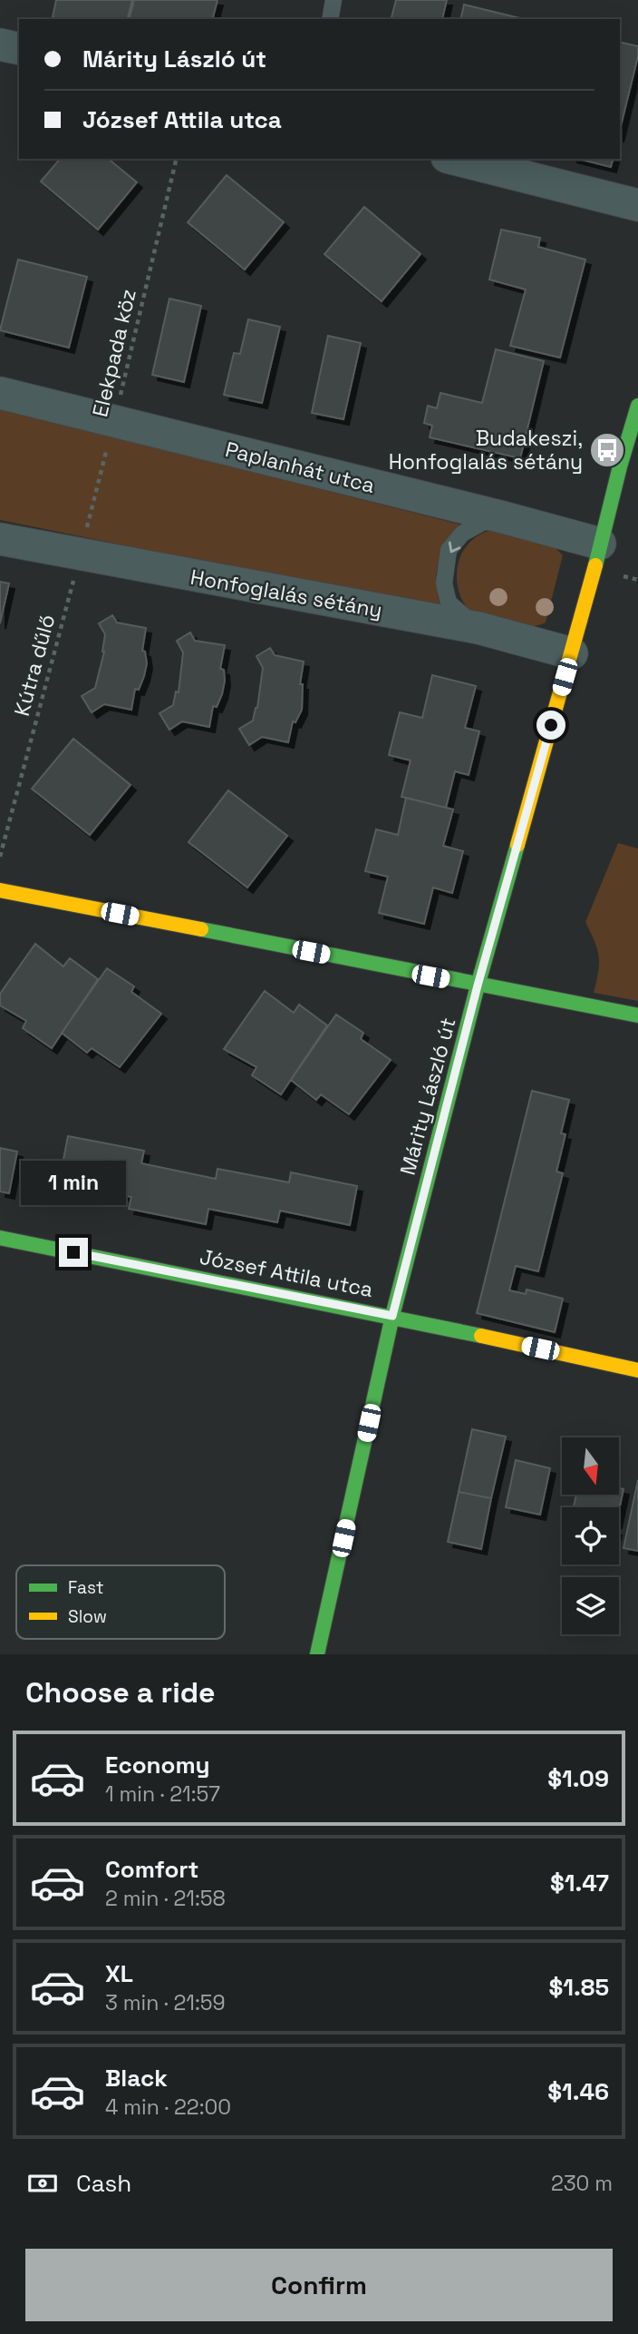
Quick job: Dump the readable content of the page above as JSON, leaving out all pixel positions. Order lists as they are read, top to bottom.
{
  "streets": {
    "street": [
      "Paplanhát utca",
      "Honfoglalás sétány",
      "Márity László út",
      "József Attila utca"
    ],
    "path": ["Elekpada köz", "Kútra dűlő"]
  },
  "crossings": [
    ["Elekpada köz", "Paplanhát utca"],
    ["Elekpada köz", "Honfoglalás sétány"],
    ["Elekpada köz", "Kútra dűlő"],
    ["Paplanhát utca", "Márity László út"],
    ["Honfoglalás sétány", "Kútra dűlő"],
    ["Honfoglalás sétány", "Márity László út"],
    ["Márity László út", "József Attila utca"]
  ],
  "places": {
    "bus stop": ["Budakeszi, Honfoglalás sétány"]
  },
  "legend": ["Fast", "Slow"],
  "north": "bottom",
  "page": {
    "banner": ["Márity László út", "József Attila utca"],
    "bubble": "1 min",
    "heading": "Choose a ride",
    "list": [
      {
        "name": "Economy",
        "note": "1 min · 21:57",
        "value": "$1.09"
      },
      {
        "name": "Comfort",
        "note": "2 min · 21:58",
        "value": "$1.47"
      },
      {
        "name": "XL",
        "note": "3 min · 21:59",
        "value": "$1.85"
      },
      {
        "name": "Black",
        "note": "4 min · 22:00",
        "value": "$1.46"
      }
    ],
    "pay": ["Cash", "230 m"],
    "buttons": "Confirm"
  }
}
